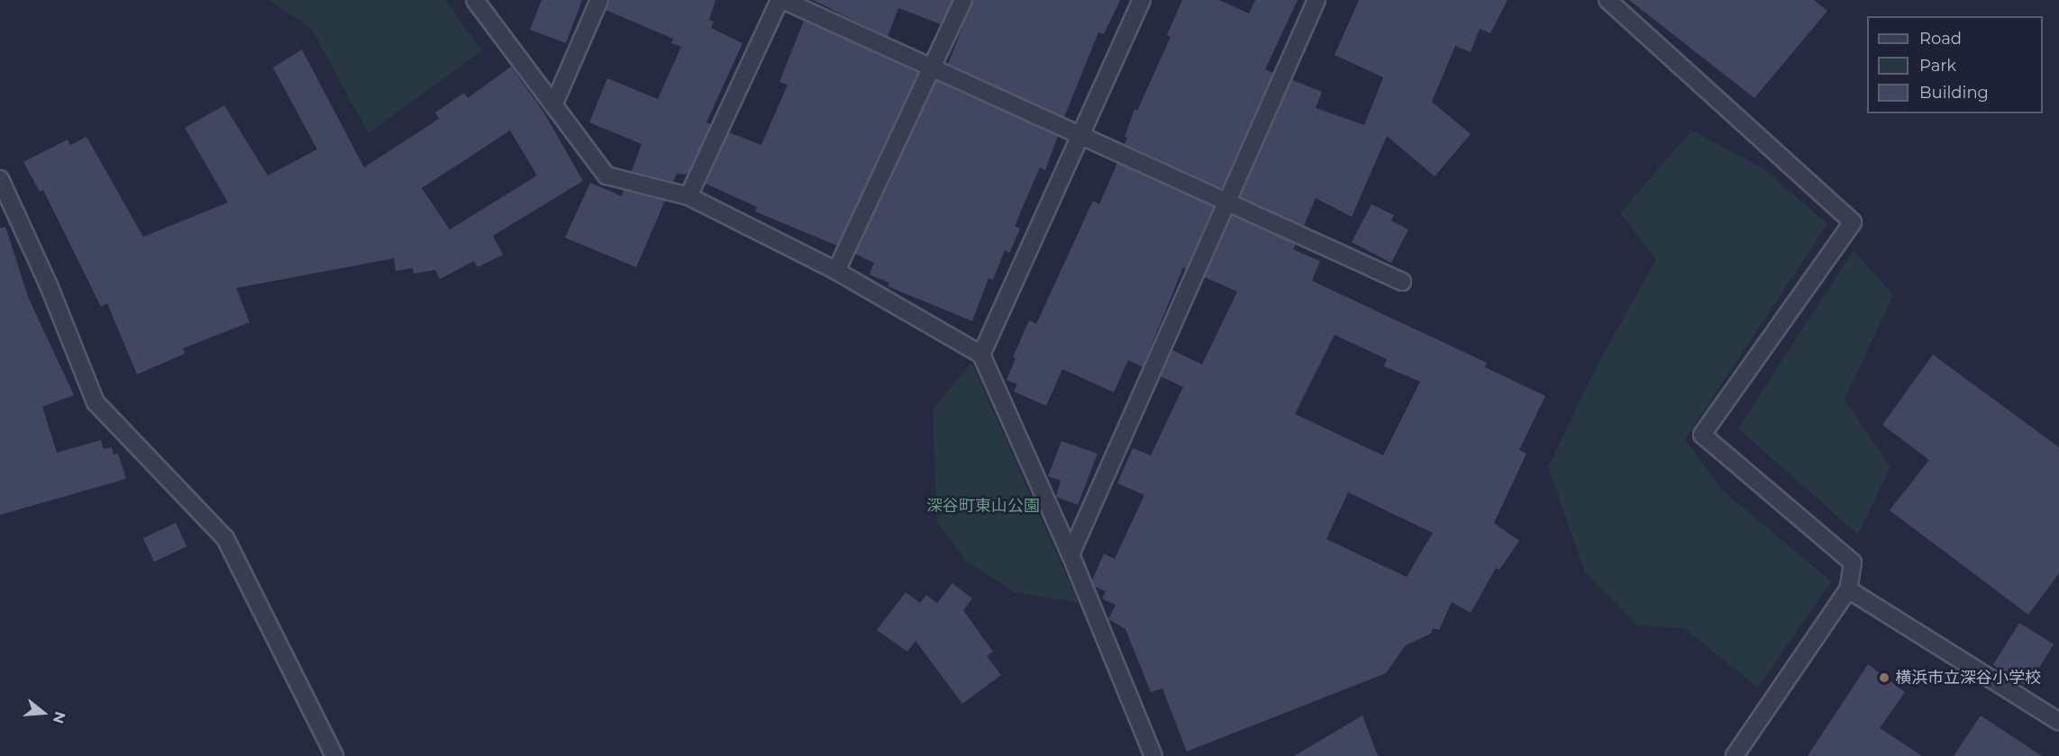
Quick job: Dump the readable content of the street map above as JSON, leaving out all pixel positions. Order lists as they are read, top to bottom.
{
  "parks": ["深谷町東山公園"],
  "places": ["横浜市立深谷小学校"],
  "legend": ["Road", "Park", "Building"],
  "north": "right"
}
